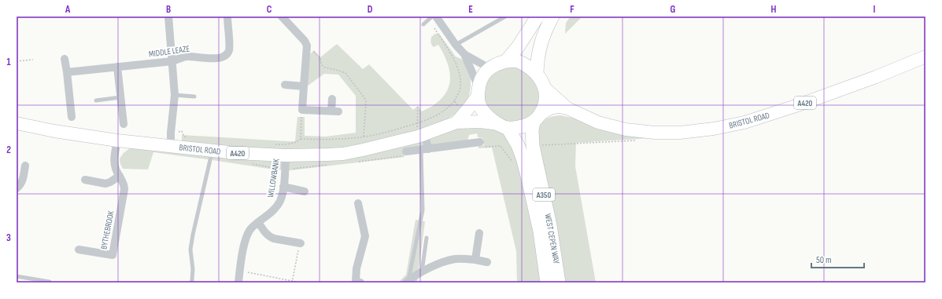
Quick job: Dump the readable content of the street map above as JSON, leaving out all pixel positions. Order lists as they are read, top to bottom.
{
  "streets": {
    "highway": ["A350", "WEST CEPEN WAY"],
    "main road": ["A420", "BRISTOL ROAD"],
    "street": ["MIDDLE LEAZE", "WILLOWBANK", "BYTHEBROOK"]
  },
  "crossings": [
    ["BRISTOL ROAD", "WILLOWBANK"],
    ["BRISTOL ROAD", "A350"],
    ["BRISTOL ROAD", "BYTHEBROOK"],
    ["BRISTOL ROAD", "WEST CEPEN WAY"],
    ["A350", "WEST CEPEN WAY"]
  ],
  "scale_bar": "50 m",
  "grid": {
    "columns": [
      "A",
      "B",
      "C",
      "D",
      "E",
      "F",
      "G",
      "H",
      "I"
    ],
    "rows": ["1", "2", "3"]
  }
}
